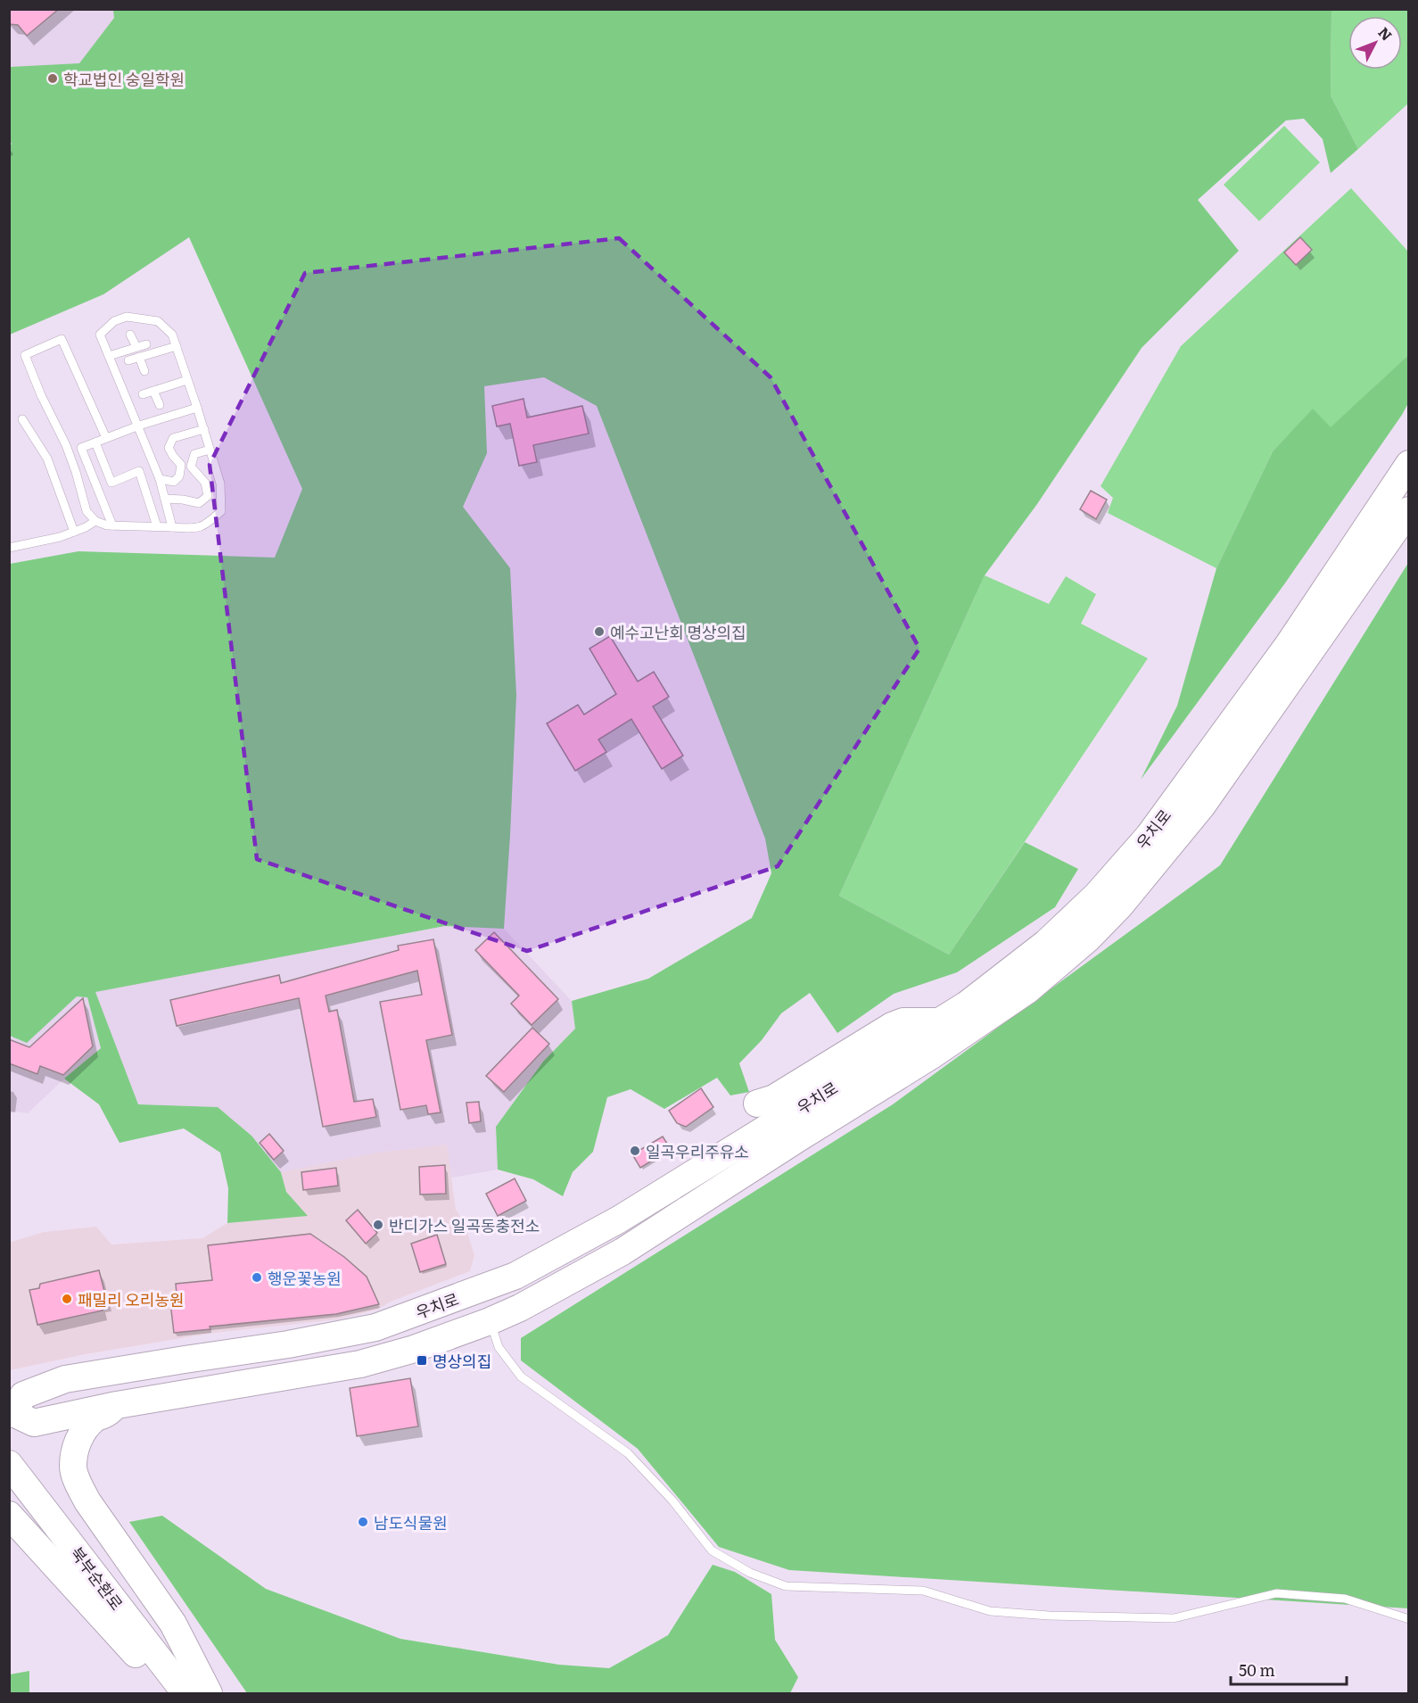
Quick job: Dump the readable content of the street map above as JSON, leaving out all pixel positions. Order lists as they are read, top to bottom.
{
  "streets": {
    "main road": ["우치로", "북부순환로"]
  },
  "places": {
    "other": [
      "학교법인 숭일학원",
      "예수고난회 명상의집",
      "일곡우리주유소",
      "반디가스 일곡동충전소",
      "행운꽃농원",
      "패밀리 오리농원",
      "남도식물원"
    ],
    "transit": ["명상의집"]
  },
  "scale_bar": "50 m",
  "north": "top right"
}
